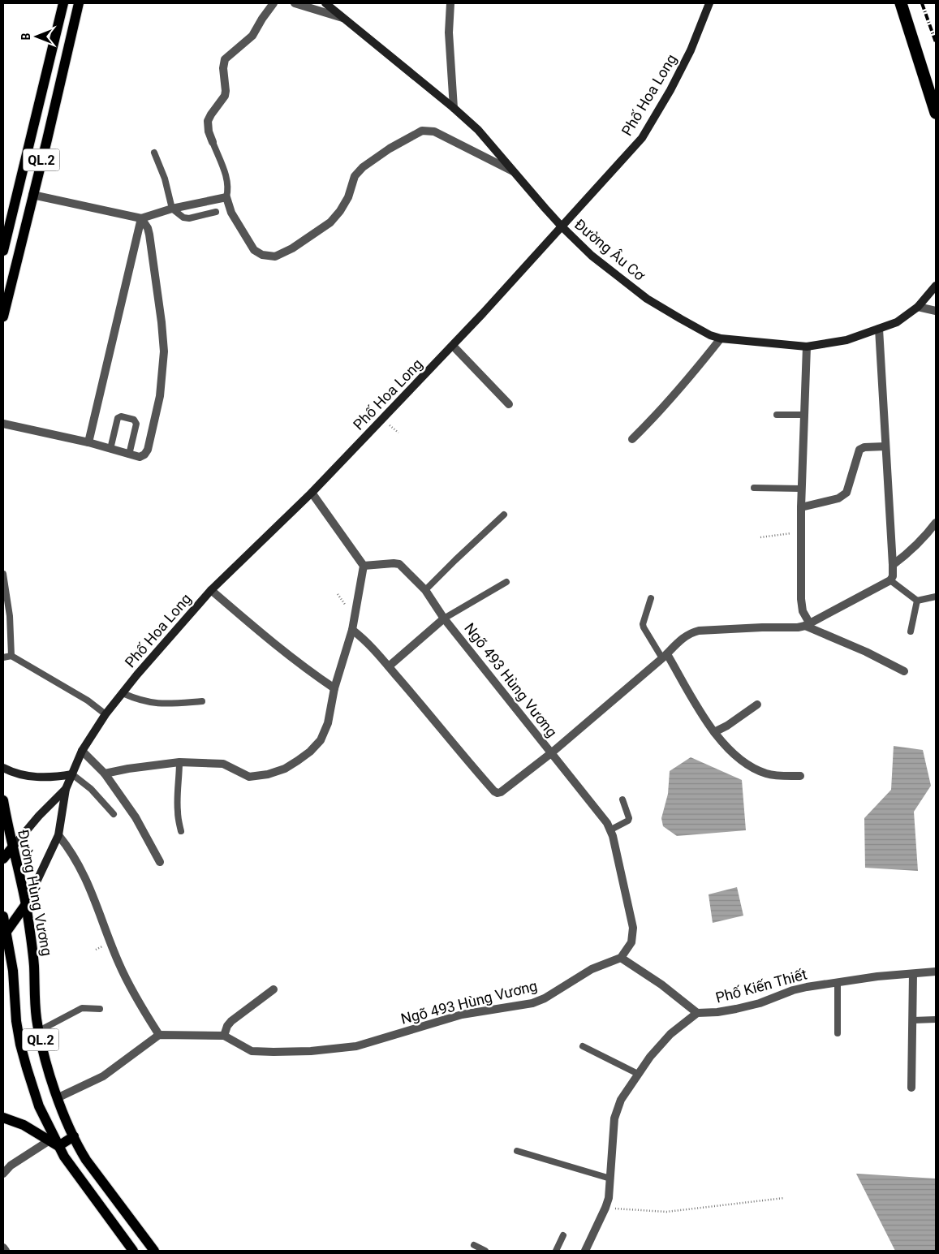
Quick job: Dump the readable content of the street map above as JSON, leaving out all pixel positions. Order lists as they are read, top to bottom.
{
  "streets": {
    "main road": ["QL.2", "Đường Hùng Vương"],
    "street": [
      "Phố Hoa Long",
      "Đường Âu Cơ",
      "Ngõ 493 Hùng Vương",
      "Phố Kiến Thiết"
    ]
  },
  "crossings": [
    ["Phố Hoa Long", "Đường Âu Cơ"],
    ["Phố Hoa Long", "Đường Hùng Vương"]
  ],
  "north": "left"
}
